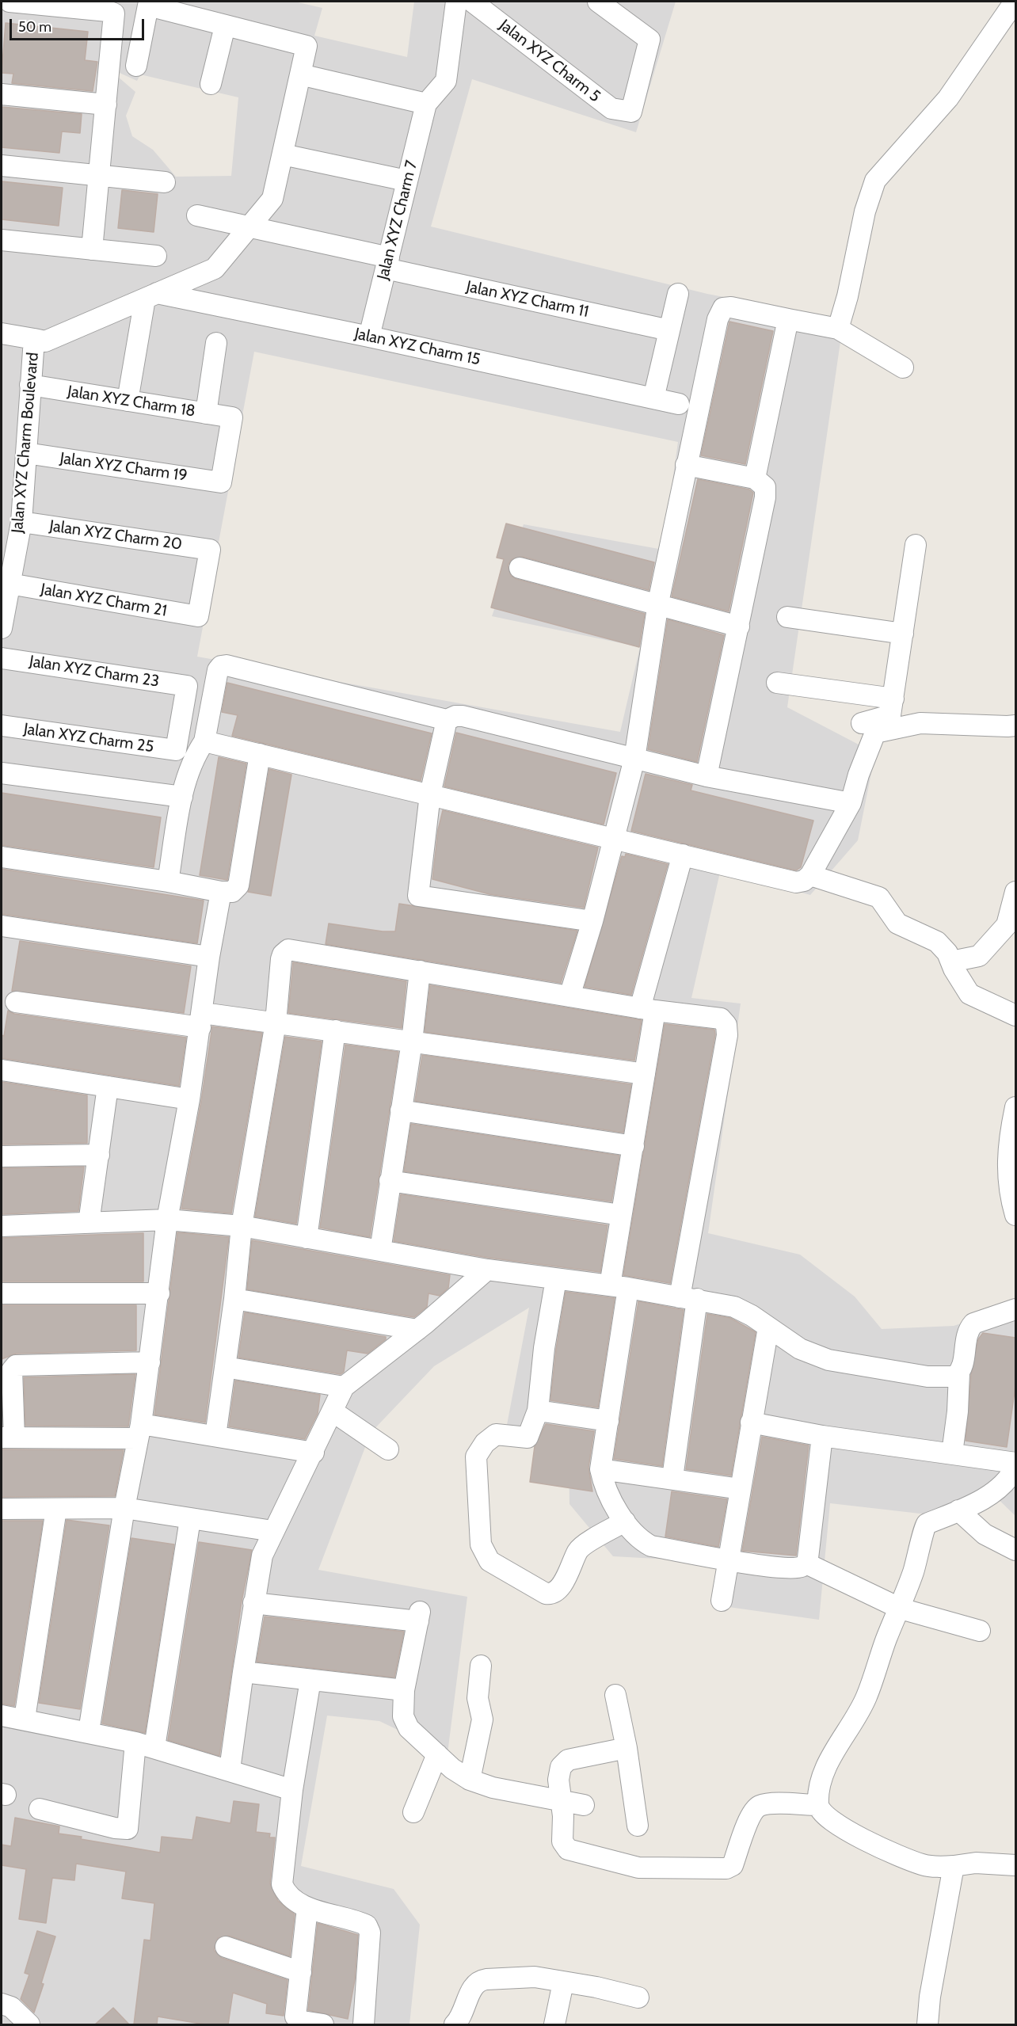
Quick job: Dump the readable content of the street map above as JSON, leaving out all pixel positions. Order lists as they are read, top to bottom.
{
  "streets": {
    "street": [
      "Jalan XYZ Charm 5",
      "Jalan XYZ Charm 7",
      "Jalan XYZ Charm 11",
      "Jalan XYZ Charm 15",
      "Jalan XYZ Charm 18",
      "Jalan XYZ Charm Boulevard",
      "Jalan XYZ Charm 19",
      "Jalan XYZ Charm 20",
      "Jalan XYZ Charm 21",
      "Jalan XYZ Charm 23",
      "Jalan XYZ Charm 25"
    ]
  },
  "crossings": [
    ["Jalan XYZ Charm 7", "Jalan XYZ Charm 11"],
    ["Jalan XYZ Charm 7", "Jalan XYZ Charm 15"],
    ["Jalan XYZ Charm 11", "Jalan XYZ Charm Boulevard"],
    ["Jalan XYZ Charm 15", "Jalan XYZ Charm Boulevard"],
    ["Jalan XYZ Charm 18", "Jalan XYZ Charm Boulevard"],
    ["Jalan XYZ Charm 18", "Jalan XYZ Charm 19"],
    ["Jalan XYZ Charm Boulevard", "Jalan XYZ Charm 19"],
    ["Jalan XYZ Charm Boulevard", "Jalan XYZ Charm 20"],
    ["Jalan XYZ Charm Boulevard", "Jalan XYZ Charm 21"],
    ["Jalan XYZ Charm 20", "Jalan XYZ Charm 21"],
    ["Jalan XYZ Charm 23", "Jalan XYZ Charm 25"]
  ],
  "scale_bar": "50 m"
}
